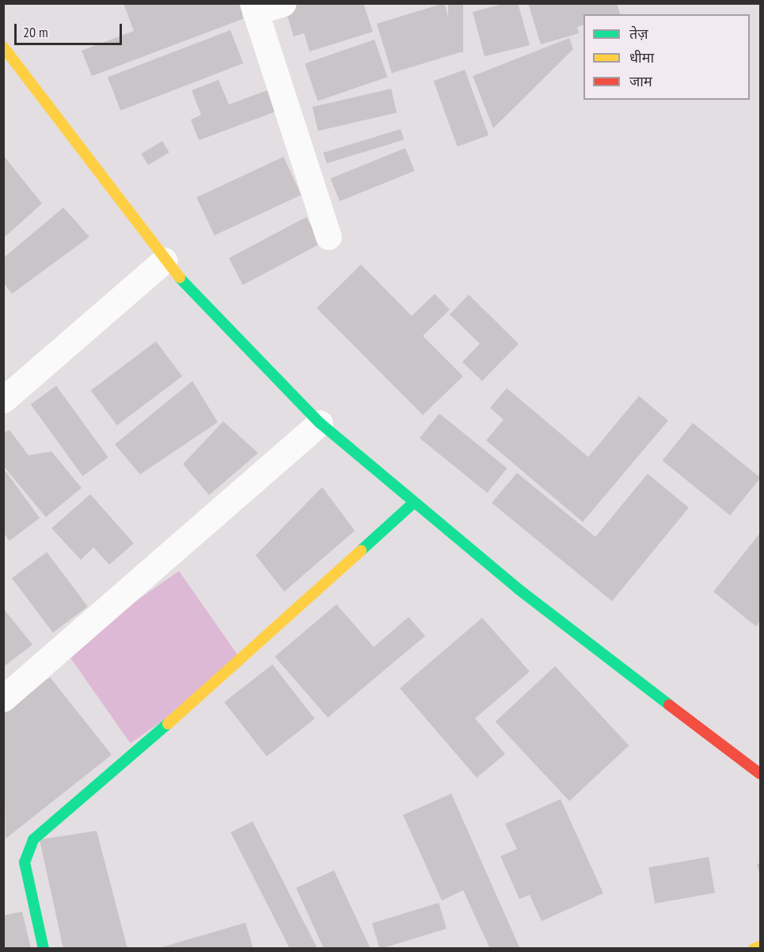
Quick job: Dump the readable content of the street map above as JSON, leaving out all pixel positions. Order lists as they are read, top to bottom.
{
  "legend": ["तेज़", "धीमा", "जाम"],
  "scale_bar": "20 m"
}
